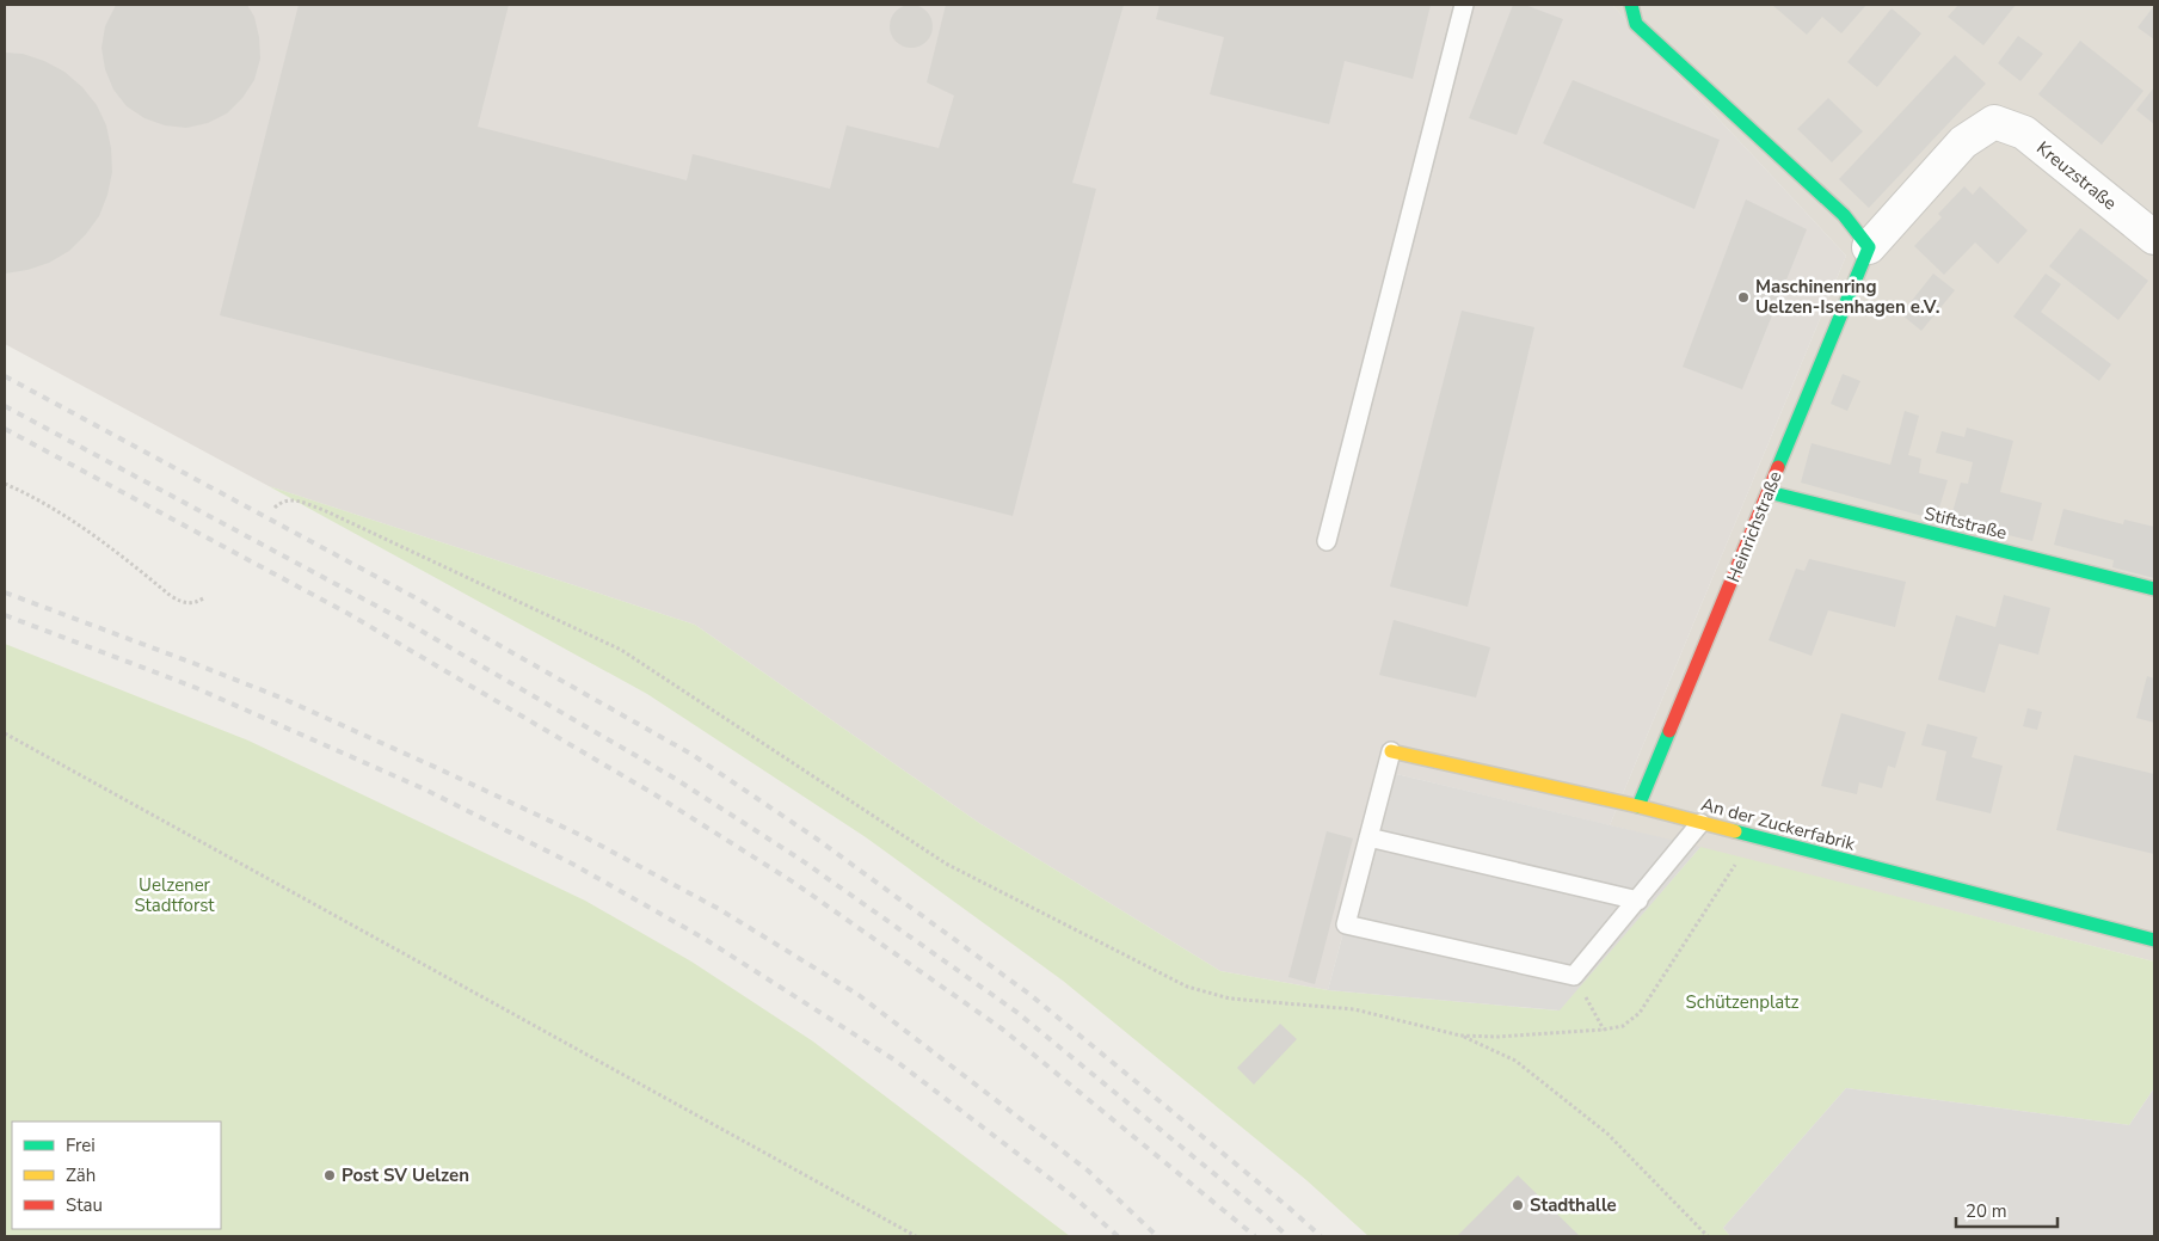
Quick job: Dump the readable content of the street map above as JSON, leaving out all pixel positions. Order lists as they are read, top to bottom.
{
  "streets": {
    "street": [
      "Kreuzstraße",
      "Stiftstraße",
      "Heinrichstraße",
      "An der Zuckerfabrik"
    ]
  },
  "crossings": [
    ["Kreuzstraße", "Heinrichstraße"],
    ["Stiftstraße", "Heinrichstraße"],
    ["Heinrichstraße", "An der Zuckerfabrik"]
  ],
  "parks": ["Uelzener Stadtforst", "Schützenplatz"],
  "places": ["Maschinenring Uelzen-Isenhagen e.V.", "Post SV Uelzen", "Stadthalle"],
  "legend": ["Frei", "Zäh", "Stau"],
  "scale_bar": "20 m"
}
